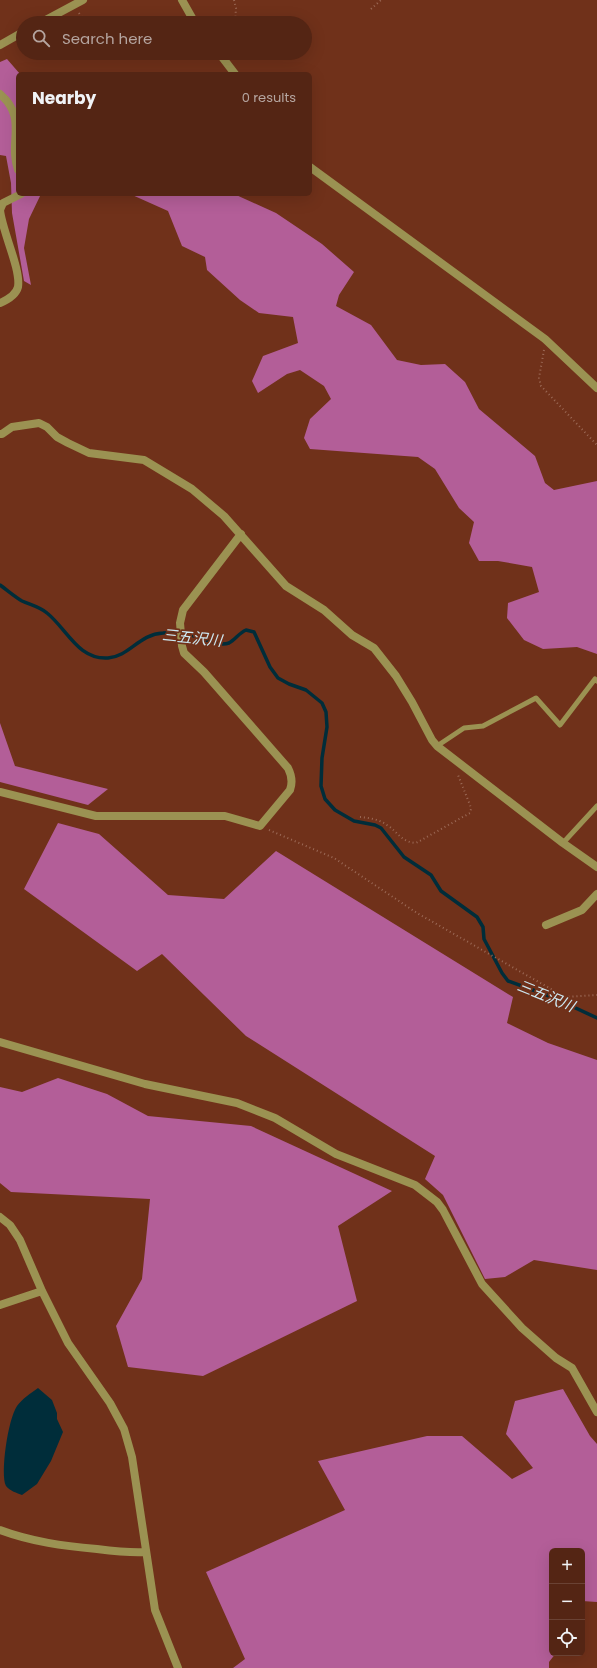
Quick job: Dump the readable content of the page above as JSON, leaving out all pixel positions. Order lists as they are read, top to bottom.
{
  "water": ["三五沢川"],
  "page": {
    "search": "Search here",
    "heading": ["Nearby", "0 results"],
    "map_buttons": ["+", "−"]
  }
}
